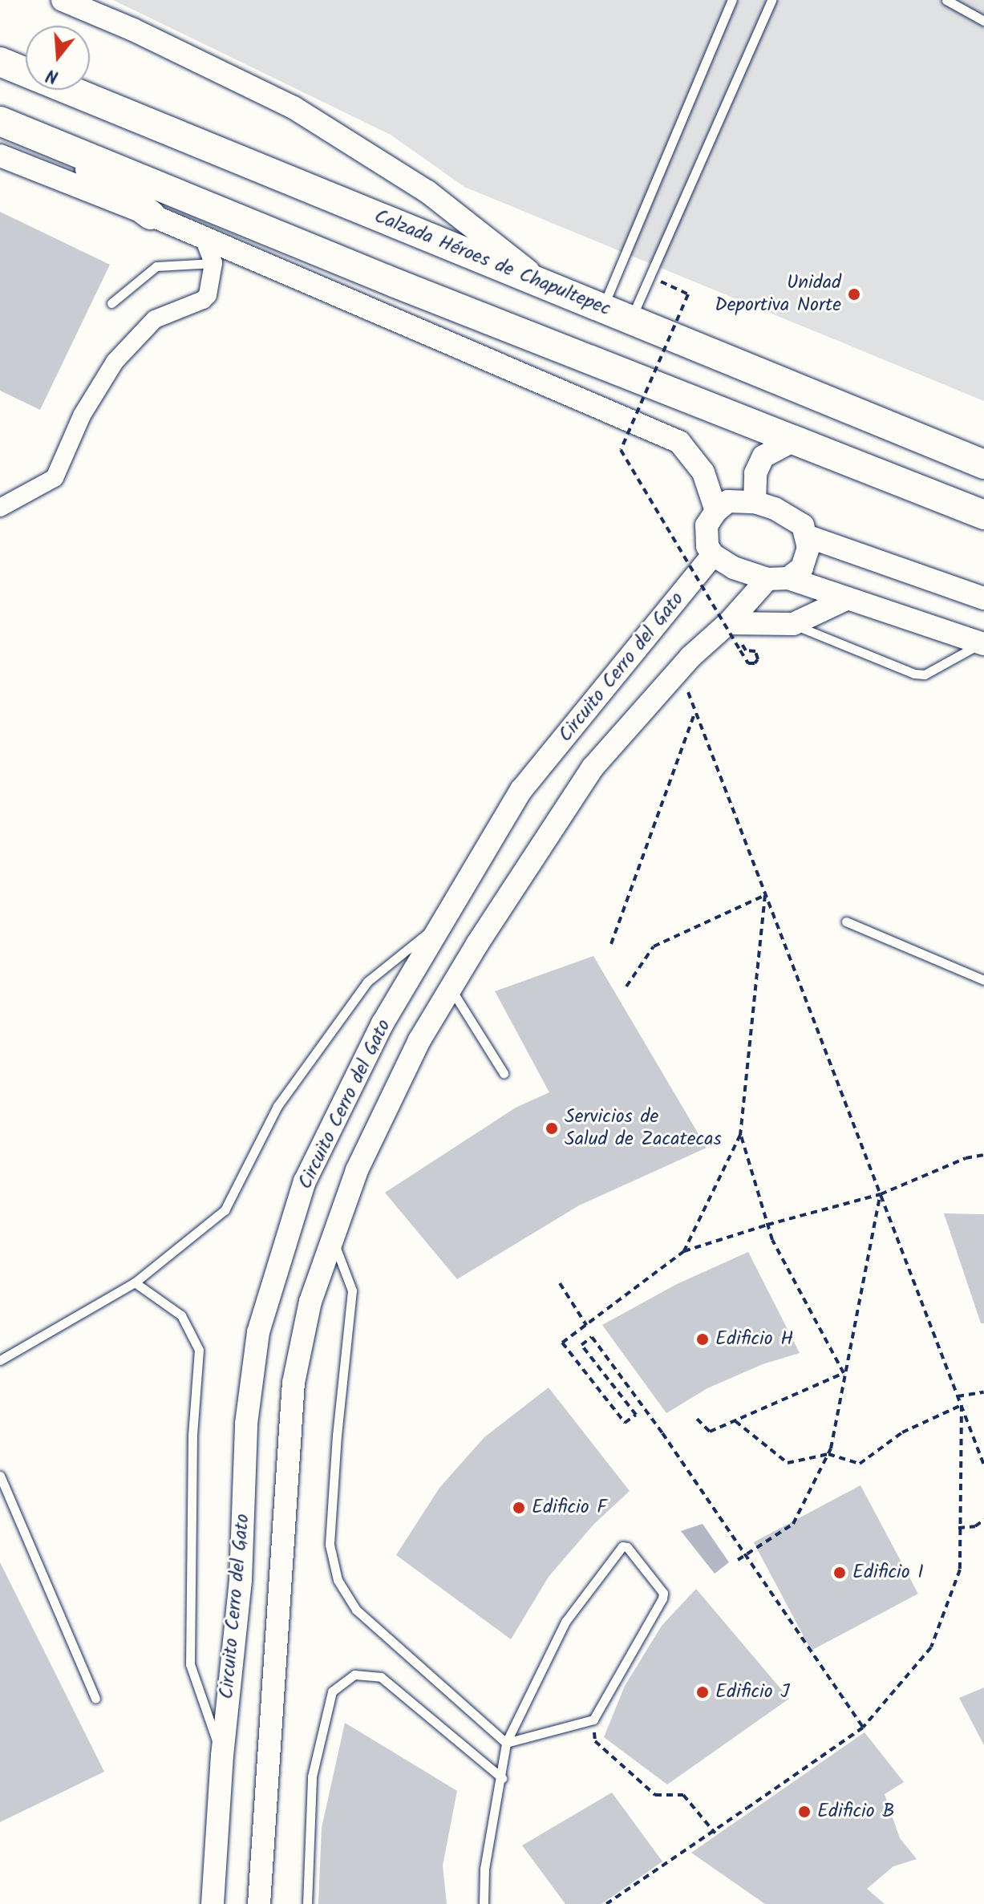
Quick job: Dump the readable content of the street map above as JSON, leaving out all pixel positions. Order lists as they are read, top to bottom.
{
  "streets": {
    "main road": ["Calzada Héroes de Chapultepec"],
    "street": ["Circuito Cerro del Gato"]
  },
  "places": [
    "Unidad Deportiva Norte",
    "Servicios de Salud de Zacatecas",
    "Edificio H",
    "Edificio F",
    "Edificio I",
    "Edificio J",
    "Edificio B"
  ],
  "north": "bottom"
}
